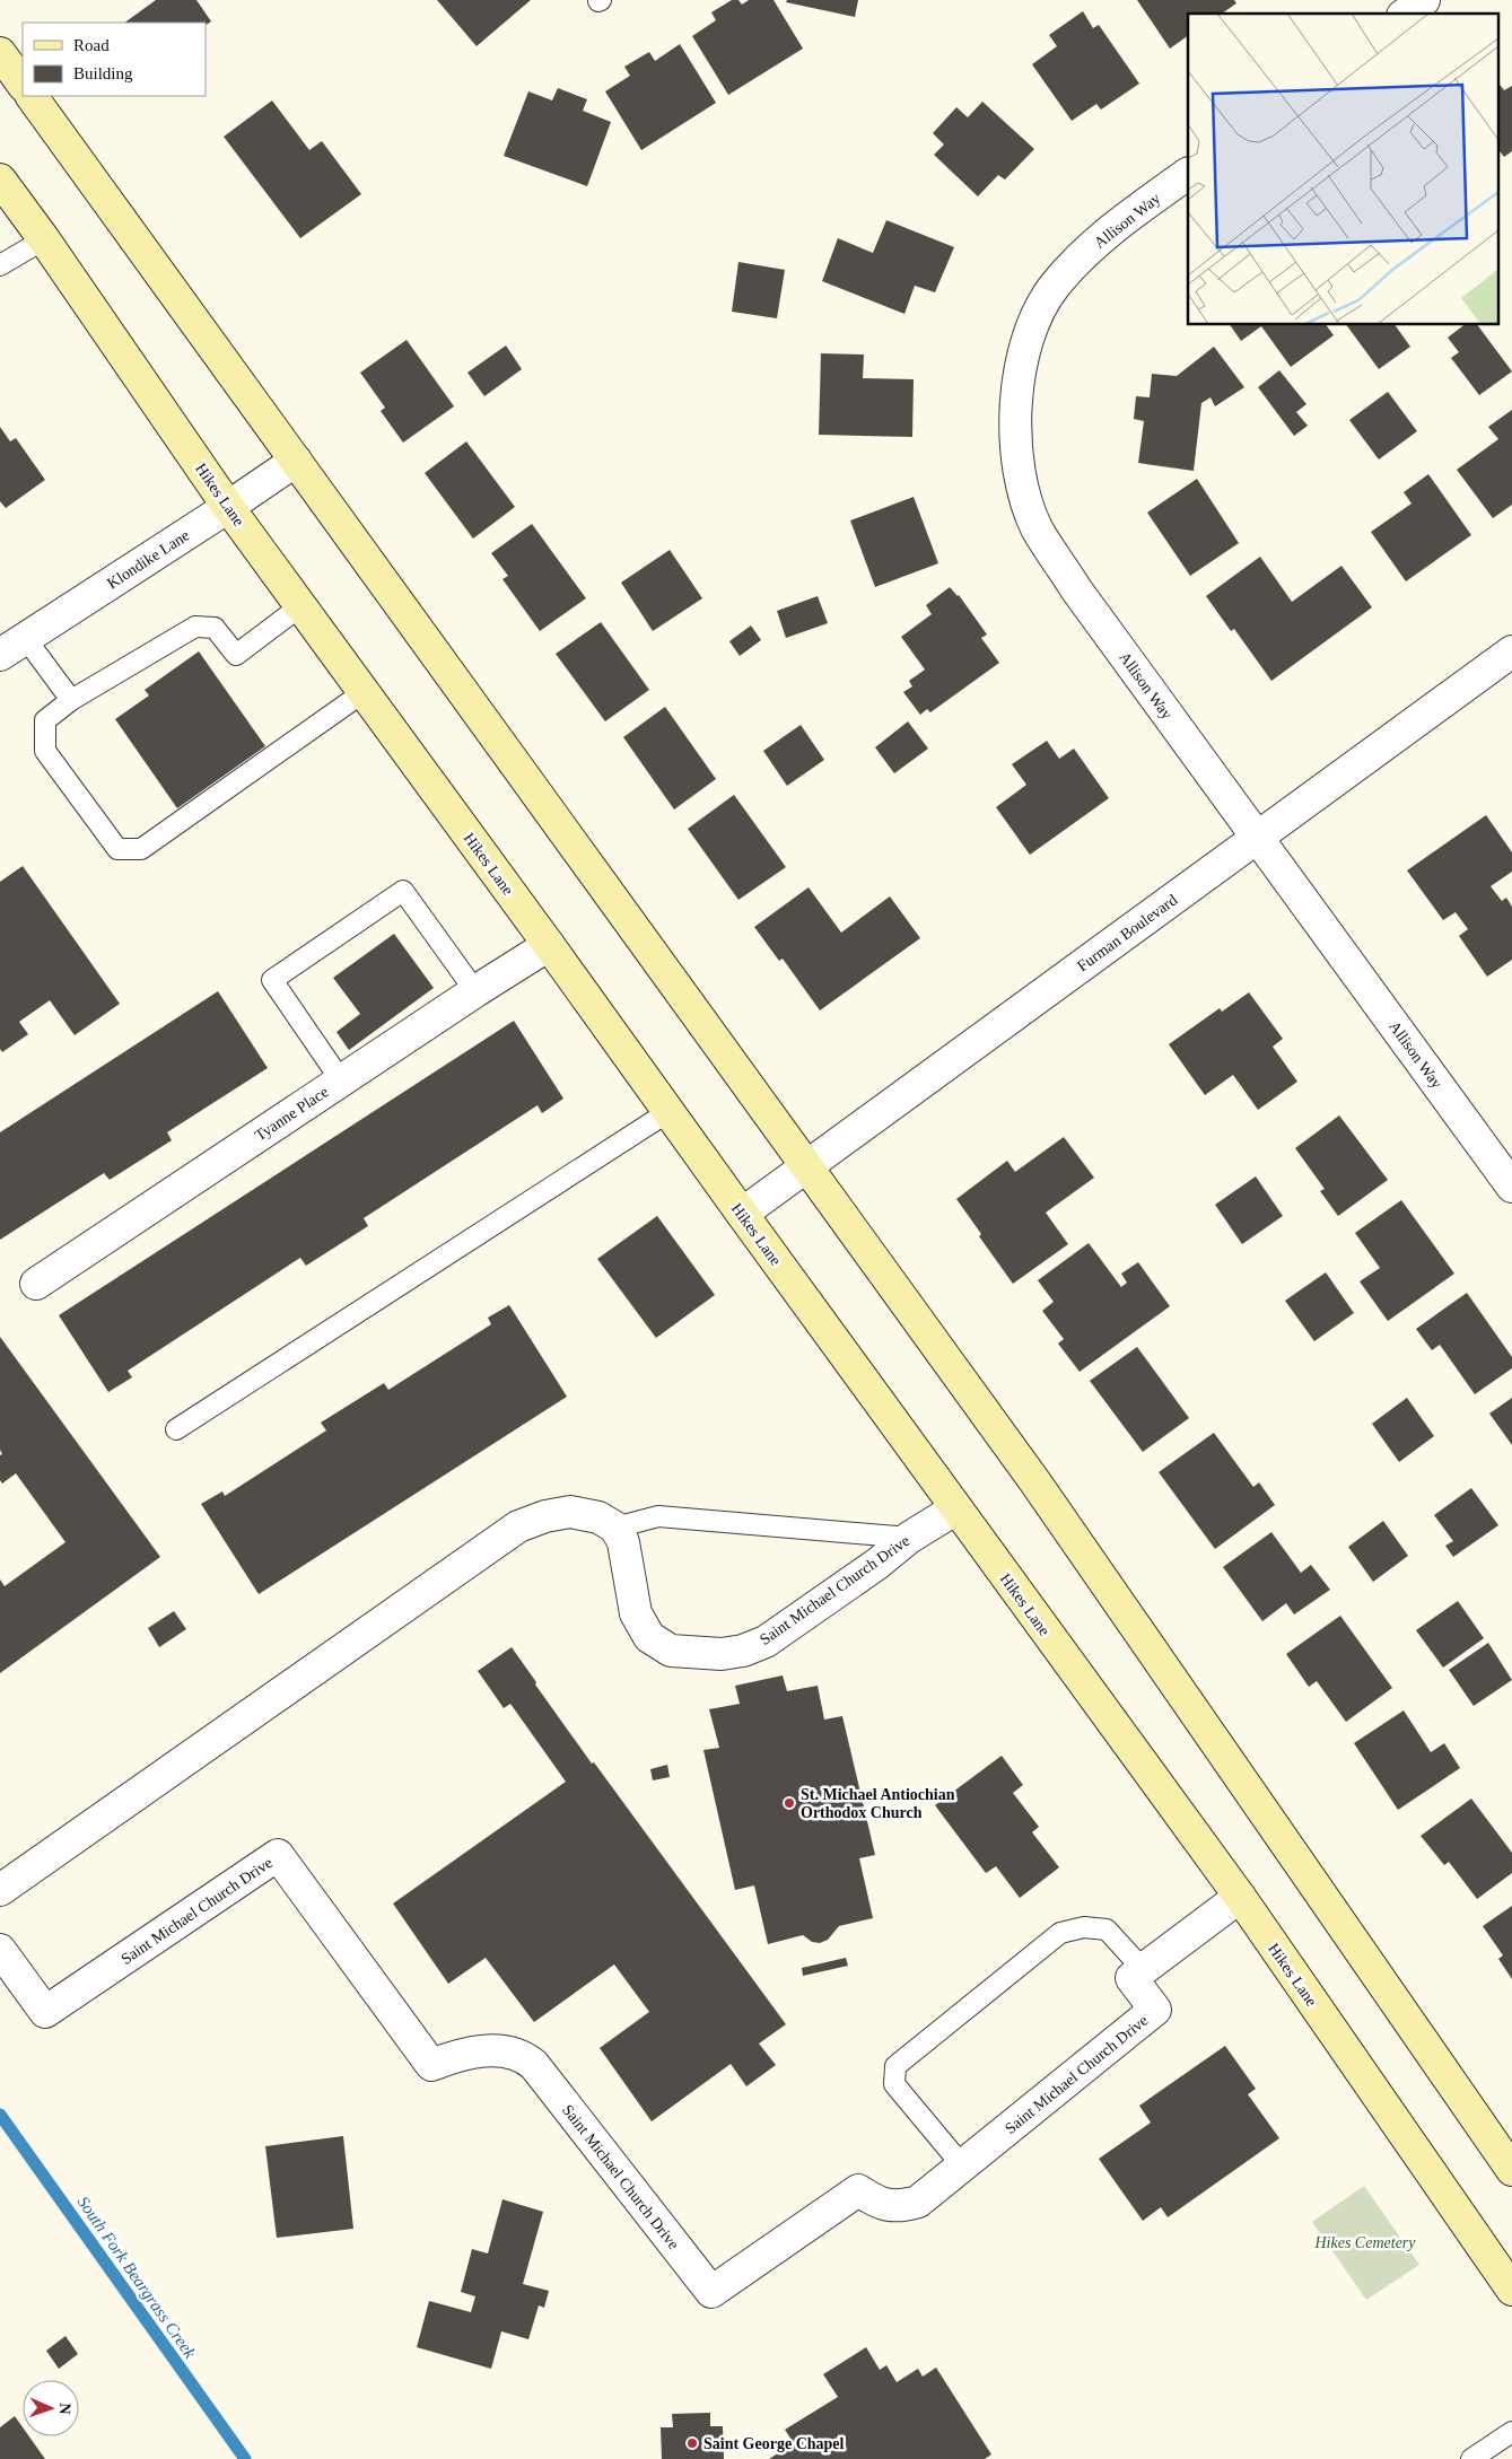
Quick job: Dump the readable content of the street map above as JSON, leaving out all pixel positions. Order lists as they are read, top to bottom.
{
  "streets": {
    "main road": ["Hikes Lane"],
    "street": [
      "Allison Way",
      "Klondike Lane",
      "Furman Boulevard",
      "Tyanne Place",
      "Saint Michael Church Drive"
    ]
  },
  "crossings": [
    ["Allison Way", "Furman Boulevard"],
    ["Hikes Lane", "Klondike Lane"],
    ["Hikes Lane", "Furman Boulevard"],
    ["Hikes Lane", "Tyanne Place"],
    ["Hikes Lane", "Saint Michael Church Drive"]
  ],
  "water": ["South Fork Beargrass Creek"],
  "parks": ["Hikes Cemetery"],
  "places": ["St. Michael Antiochian Orthodox Church", "Saint George Chapel"],
  "legend": ["Road", "Building"],
  "north": "right"
}
